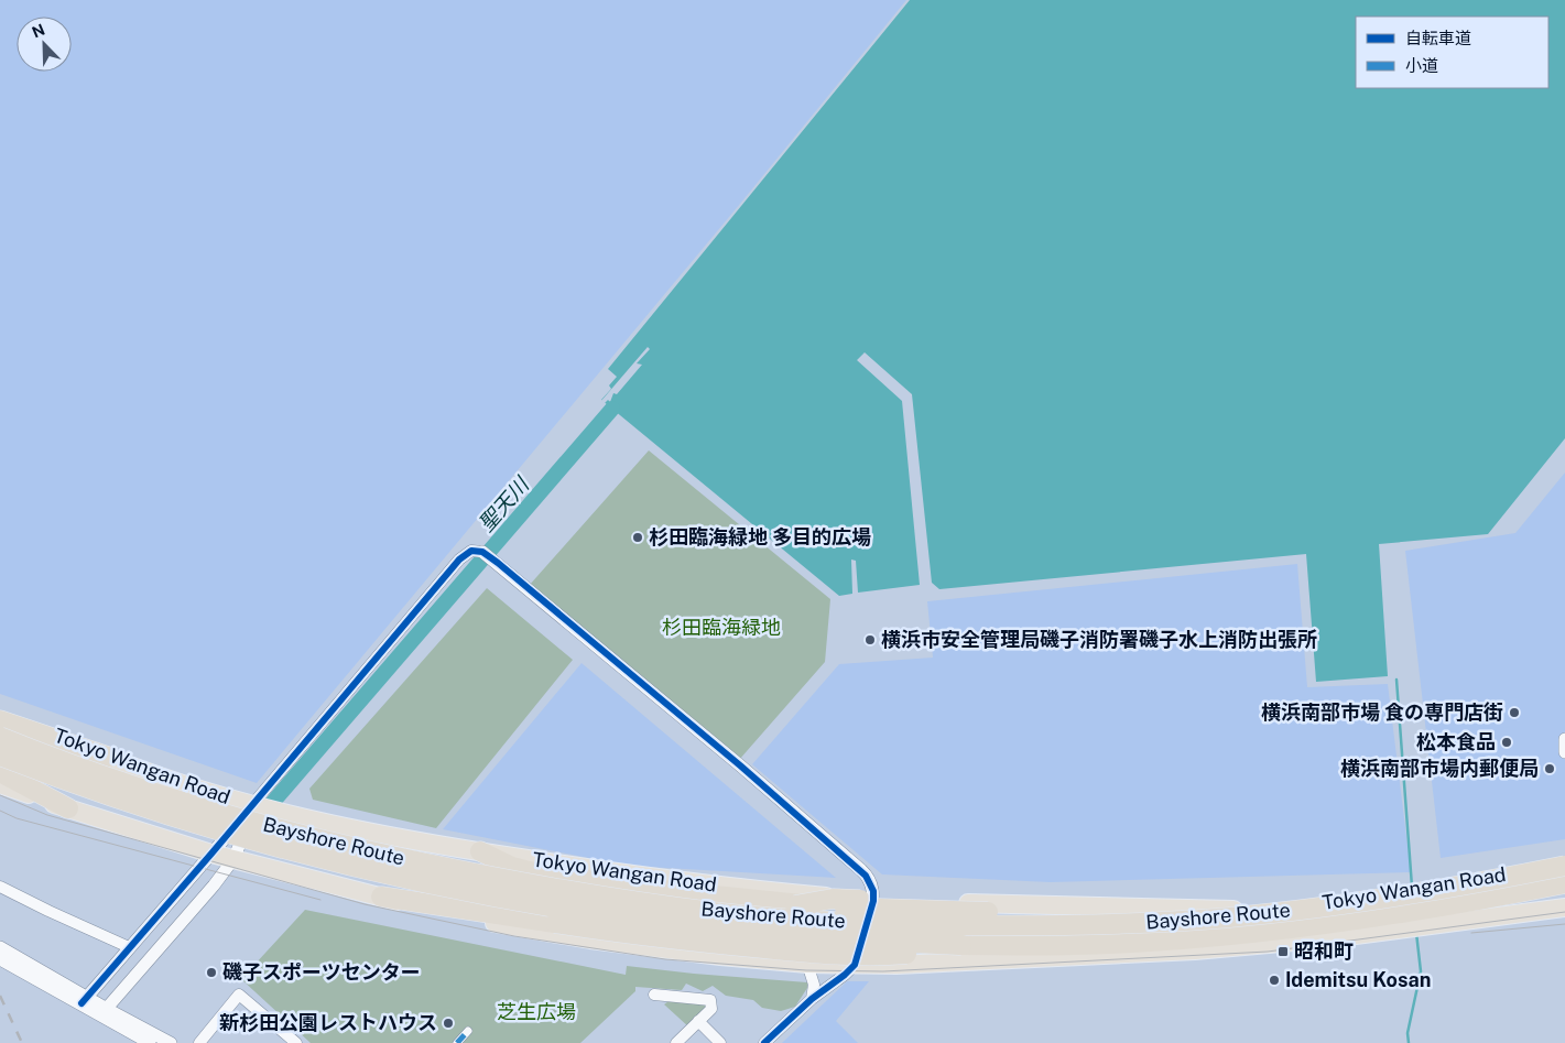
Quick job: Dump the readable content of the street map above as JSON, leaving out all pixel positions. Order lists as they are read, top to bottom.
{
  "streets": {
    "highway": ["Tokyo Wangan Road", "Bayshore Route"]
  },
  "crossings": [
    ["Tokyo Wangan Road", "Bayshore Route"]
  ],
  "water": ["聖天川"],
  "parks": ["杉田臨海緑地", "芝生広場"],
  "places": {
    "other": [
      "杉田臨海緑地 多目的広場",
      "横浜市安全管理局磯子消防署磯子水上消防出張所",
      "横浜南部市場 食の専門店街",
      "松本食品",
      "横浜南部市場内郵便局",
      "磯子スポーツセンター",
      "Idemitsu Kosan",
      "新杉田公園レストハウス"
    ],
    "transit": ["昭和町"]
  },
  "legend": ["自転車道", "小道"],
  "north": "top left"
}
